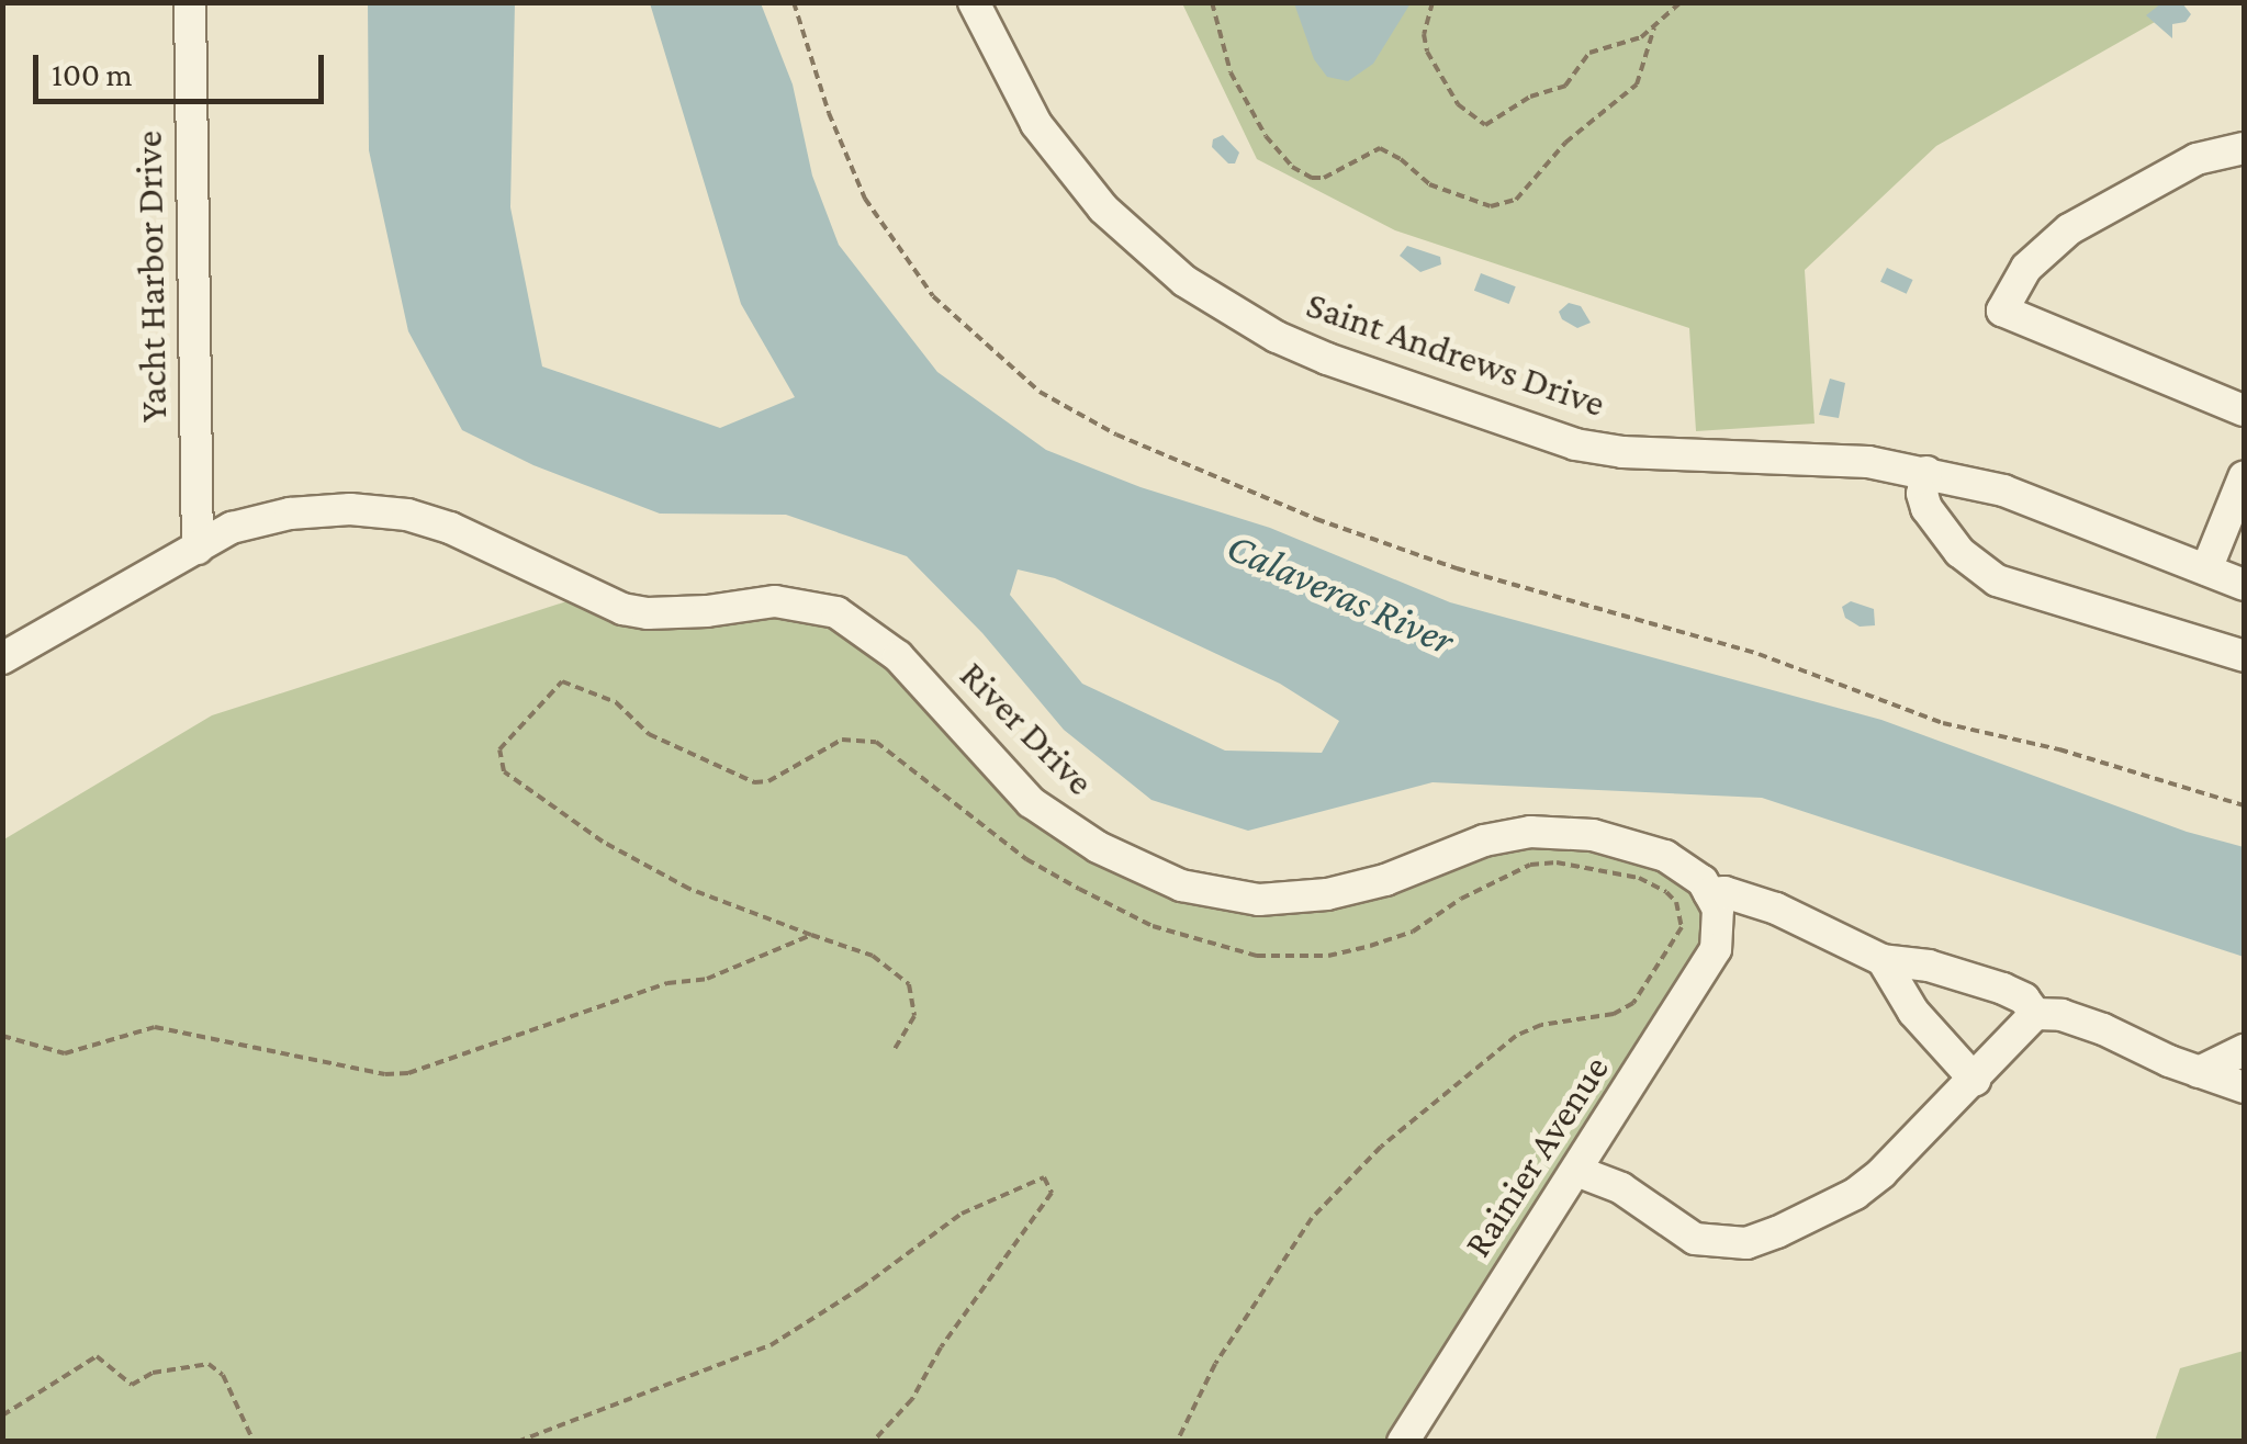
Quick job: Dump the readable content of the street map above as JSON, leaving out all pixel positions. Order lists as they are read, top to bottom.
{
  "streets": {
    "street": [
      "Yacht Harbor Drive",
      "Saint Andrews Drive",
      "River Drive",
      "Rainier Avenue"
    ]
  },
  "crossings": [
    ["Yacht Harbor Drive", "River Drive"],
    ["River Drive", "Rainier Avenue"]
  ],
  "water": ["Calaveras River"],
  "scale_bar": "100 m"
}
